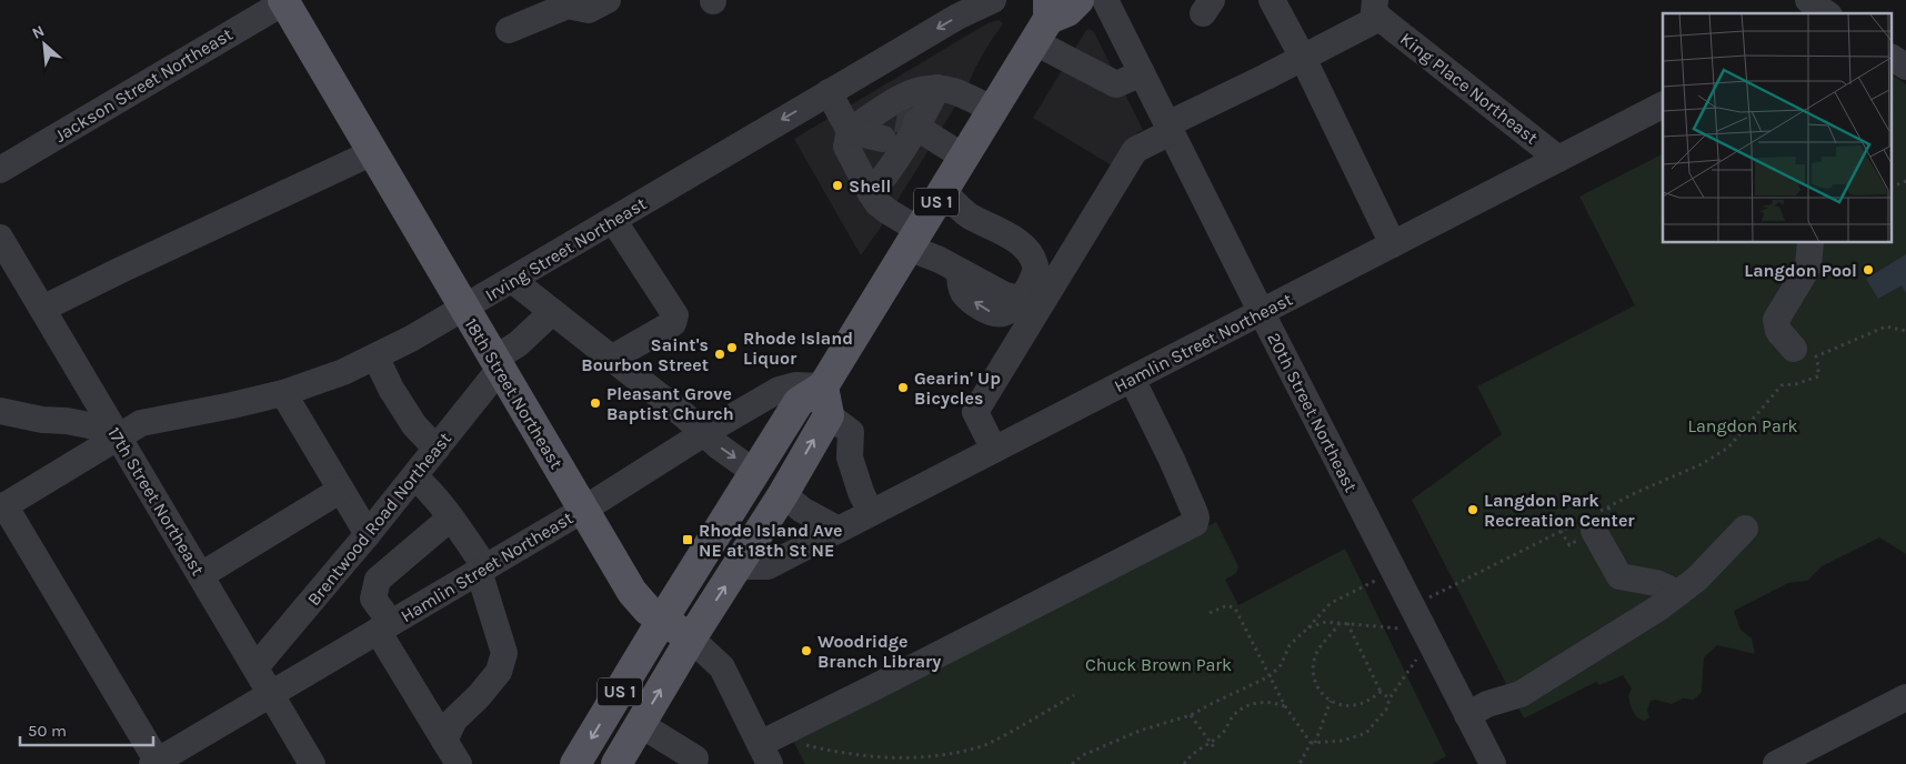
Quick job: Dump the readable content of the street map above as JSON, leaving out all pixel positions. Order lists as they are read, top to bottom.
{
  "streets": {
    "main road": ["US 1", "18th Street Northeast"],
    "street": [
      "Jackson Street Northeast",
      "King Place Northeast",
      "Irving Street Northeast",
      "Hamlin Street Northeast",
      "20th Street Northeast",
      "17th Street Northeast",
      "Brentwood Road Northeast"
    ]
  },
  "crossings": [
    ["Jackson Street Northeast", "18th Street Northeast"],
    ["King Place Northeast", "Hamlin Street Northeast"],
    ["US 1", "Hamlin Street Northeast"],
    ["US 1", "18th Street Northeast"],
    ["Irving Street Northeast", "18th Street Northeast"],
    ["Irving Street Northeast", "17th Street Northeast"],
    ["Hamlin Street Northeast", "18th Street Northeast"],
    ["Hamlin Street Northeast", "20th Street Northeast"],
    ["Hamlin Street Northeast", "17th Street Northeast"],
    ["18th Street Northeast", "Brentwood Road Northeast"],
    ["17th Street Northeast", "Brentwood Road Northeast"]
  ],
  "parks": ["Langdon Park", "Chuck Brown Park"],
  "places": {
    "other": [
      "Shell",
      "Langdon Pool",
      "Rhode Island Liquor",
      "Saint's Bourbon Street",
      "Gearin' Up Bicycles",
      "Pleasant Grove Baptist Church",
      "Langdon Park Recreation Center",
      "Woodridge Branch Library"
    ],
    "transit": ["Rhode Island Ave NE at 18th St NE"]
  },
  "scale_bar": "50 m",
  "north": "top left"
}
